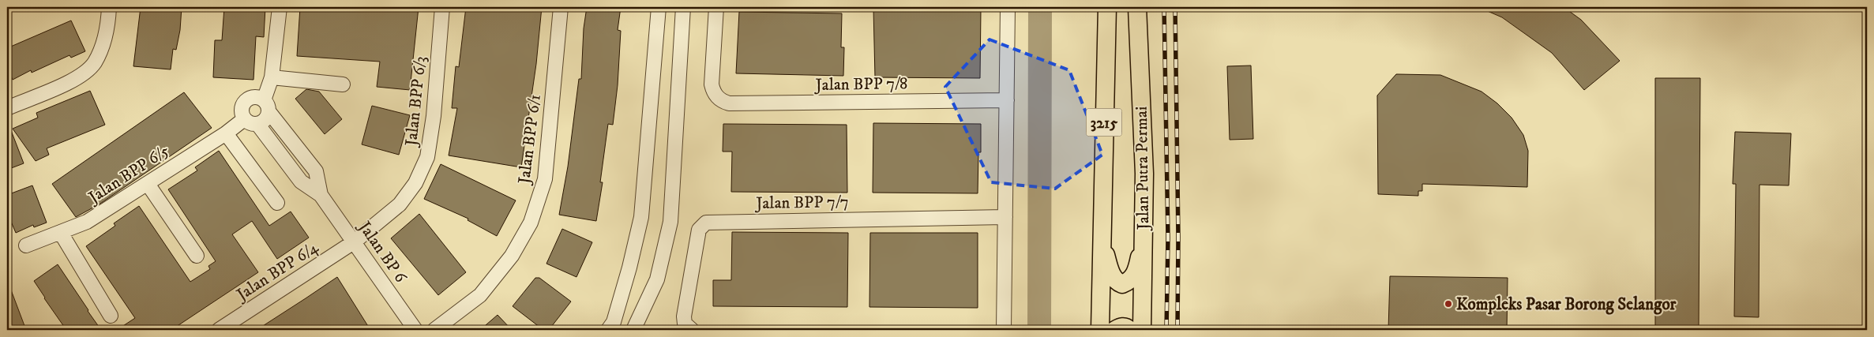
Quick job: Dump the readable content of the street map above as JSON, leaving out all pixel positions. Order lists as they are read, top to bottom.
{
  "streets": {
    "main road": ["3215", "Jalan Putra Permai"],
    "street": [
      "Jalan BPP 7/8",
      "Jalan BPP 6/3",
      "Jalan BPP 6/1",
      "Jalan BPP 6/5",
      "Jalan BPP 7/7",
      "Jalan BP 6",
      "Jalan BPP 6/4"
    ]
  },
  "crossings": [
    ["Jalan BPP 6/3", "Jalan BP 6"],
    ["Jalan BPP 6/3", "Jalan BPP 6/4"],
    ["Jalan BP 6", "Jalan BPP 6/4"]
  ],
  "places": ["Kompleks Pasar Borong Selangor"]
}
